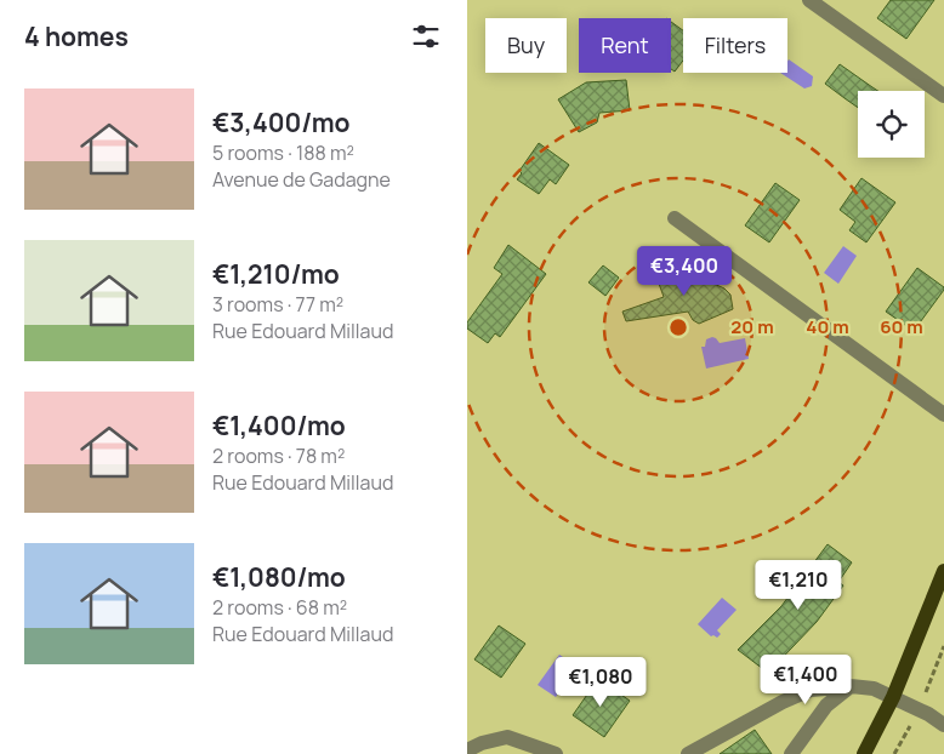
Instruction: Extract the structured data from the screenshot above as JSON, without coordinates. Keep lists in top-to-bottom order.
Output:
{
  "page": {
    "heading": "4 homes",
    "chip": ["Buy", "Rent", "Filters"],
    "list": [
      {
        "name": "€3,400/mo",
        "note": "5 rooms · 188 m² · Avenue de Gadagne"
      },
      {
        "name": "€1,210/mo",
        "note": "3 rooms · 77 m² · Rue Edouard Millaud"
      },
      {
        "name": "€1,400/mo",
        "note": "2 rooms · 78 m² · Rue Edouard Millaud"
      },
      {
        "name": "€1,080/mo",
        "note": "2 rooms · 68 m² · Rue Edouard Millaud"
      }
    ],
    "price": [
      "€3,400",
      "€1,210",
      "€1,400",
      "€1,080"
    ]
  },
  "rings": ["20 m", "40 m", "60 m"]
}
